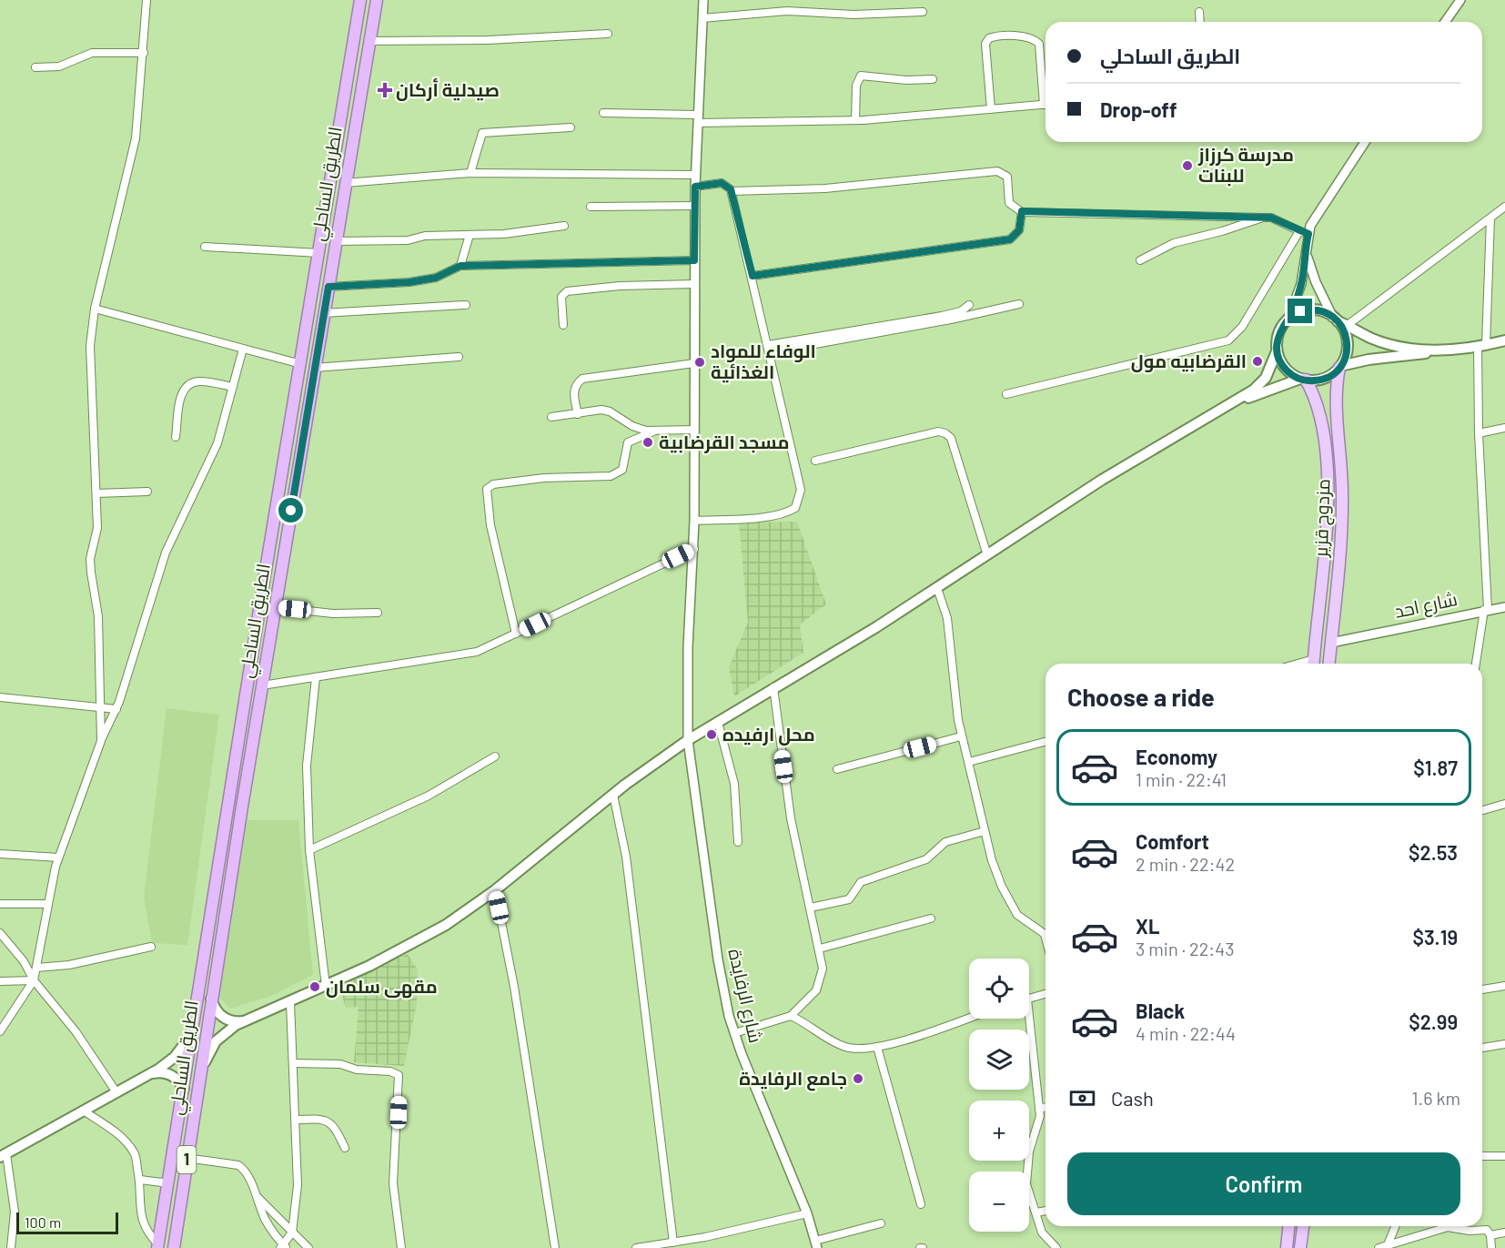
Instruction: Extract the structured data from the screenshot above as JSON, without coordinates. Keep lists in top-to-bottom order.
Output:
{
  "streets": {
    "highway": ["الطريق الساحلي", "1"],
    "main road": ["مزدوج قزير"],
    "street": ["شارع احد", "شارع الرفايدة"]
  },
  "crossings": [
    ["مزدوج قزير", "شارع احد"]
  ],
  "places": {
    "health": ["صيدلية أركان"],
    "other": [
      "مدرسة كرزاز للبنات",
      "القرضابيه مول",
      "الوفاء للمواد الغذائية",
      "مسجد القرضابية",
      "محل ارفيده",
      "مقهى سلمان",
      "جامع الرفايدة"
    ]
  },
  "scale_bar": "100 m",
  "page": {
    "banner": ["الطريق الساحلي", "Drop-off"],
    "heading": "Choose a ride",
    "list": [
      {
        "name": "Economy",
        "note": "1 min · 22:41",
        "value": "$1.87"
      },
      {
        "name": "Comfort",
        "note": "2 min · 22:42",
        "value": "$2.53"
      },
      {
        "name": "XL",
        "note": "3 min · 22:43",
        "value": "$3.19"
      },
      {
        "name": "Black",
        "note": "4 min · 22:44",
        "value": "$2.99"
      }
    ],
    "map_buttons": ["+", "−"],
    "pay": ["Cash", "1.6 km"],
    "buttons": "Confirm",
    "scale": "100 m"
  }
}
